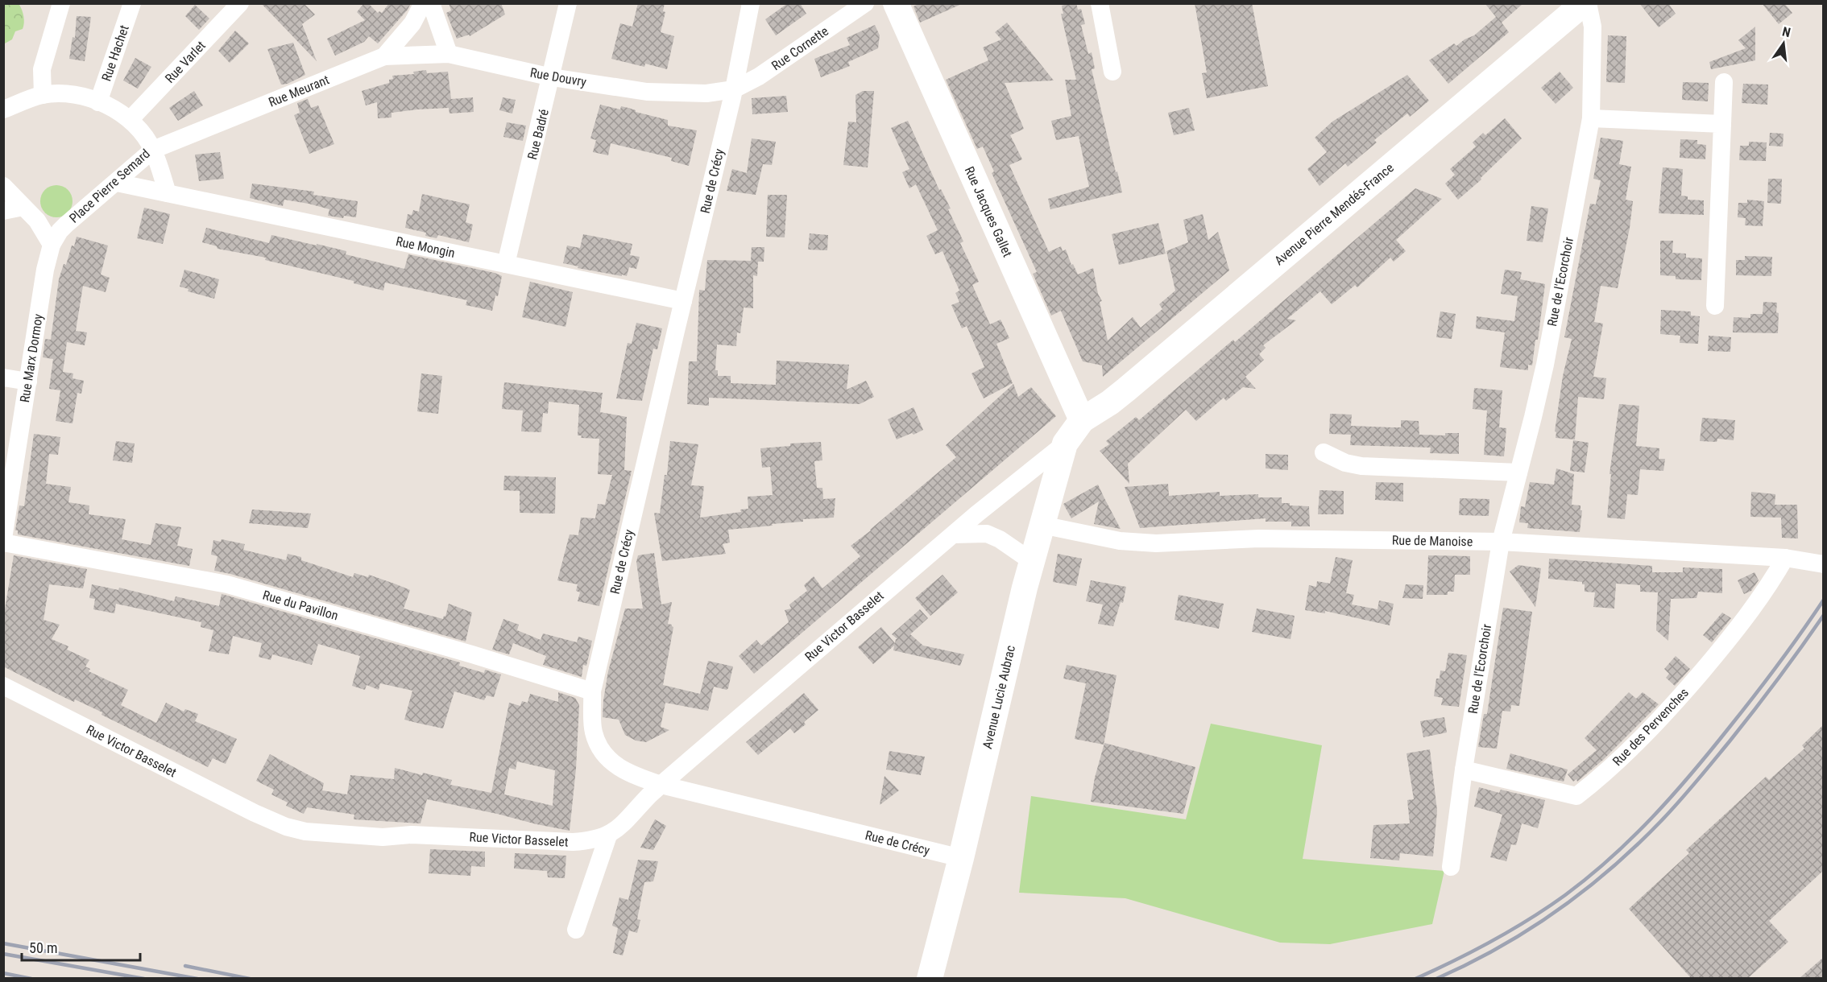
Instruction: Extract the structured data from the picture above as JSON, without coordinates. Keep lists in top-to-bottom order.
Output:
{
  "streets": {
    "main road": ["Rue Jacques Gallet", "Avenue Pierre Mendés-France", "Avenue Lucie Aubrac"],
    "street": [
      "Rue Cornette",
      "Rue Hachet",
      "Rue Varlet",
      "Rue Douvry",
      "Rue Meurant",
      "Rue Badré",
      "Rue de Crécy",
      "Place Pierre Semard",
      "Rue Mongin",
      "Rue de l'Ecorchoir",
      "Rue Marx Dormoy",
      "Rue de Manoise",
      "Rue du Pavillon",
      "Rue Victor Basselet",
      "Rue des Pervenches"
    ]
  },
  "crossings": [
    ["Rue Cornette", "Rue Douvry"],
    ["Rue Cornette", "Rue de Crécy"],
    ["Rue Hachet", "Place Pierre Semard"],
    ["Rue Varlet", "Place Pierre Semard"],
    ["Rue Douvry", "Rue Meurant"],
    ["Rue Douvry", "Rue Badré"],
    ["Rue Douvry", "Rue de Crécy"],
    ["Rue Meurant", "Place Pierre Semard"],
    ["Rue Badré", "Rue Mongin"],
    ["Rue de Crécy", "Rue Mongin"],
    ["Rue de Crécy", "Rue du Pavillon"],
    ["Rue de Crécy", "Rue Victor Basselet"],
    ["Rue de Crécy", "Avenue Lucie Aubrac"],
    ["Place Pierre Semard", "Rue Mongin"],
    ["Place Pierre Semard", "Rue Marx Dormoy"],
    ["Rue Jacques Gallet", "Avenue Pierre Mendés-France"],
    ["Rue Jacques Gallet", "Avenue Lucie Aubrac"],
    ["Avenue Pierre Mendés-France", "Avenue Lucie Aubrac"],
    ["Rue de l'Ecorchoir", "Rue de Manoise"],
    ["Rue de l'Ecorchoir", "Rue des Pervenches"],
    ["Rue de Manoise", "Avenue Lucie Aubrac"],
    ["Rue de Manoise", "Rue des Pervenches"],
    ["Rue Victor Basselet", "Avenue Lucie Aubrac"]
  ],
  "scale_bar": "50 m",
  "north": "top"
}
